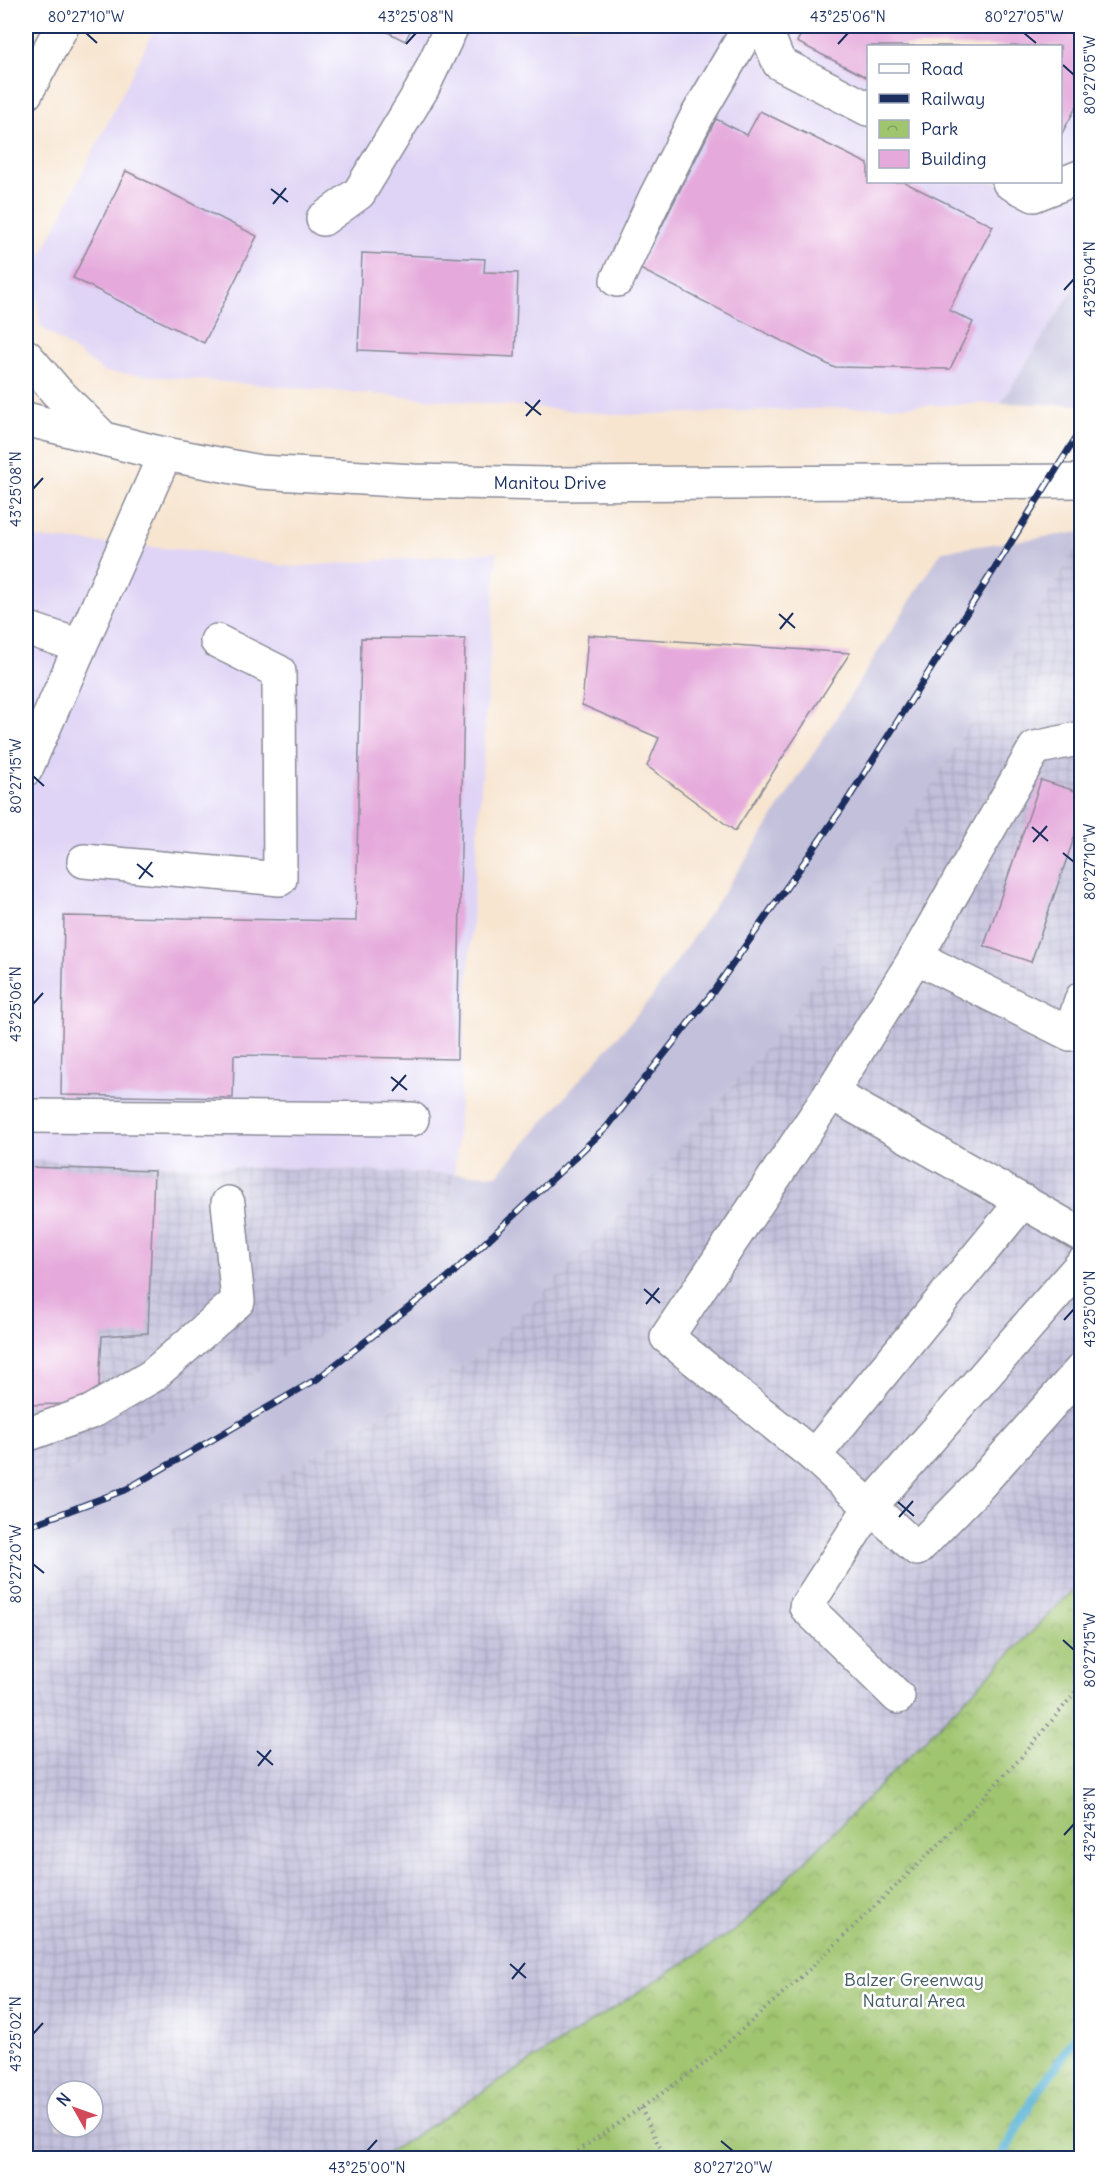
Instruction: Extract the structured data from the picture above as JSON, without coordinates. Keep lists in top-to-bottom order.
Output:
{
  "streets": {
    "main road": ["Manitou Drive"]
  },
  "parks": ["Balzer Greenway Natural Area"],
  "legend": [
    "Road",
    "Railway",
    "Park",
    "Building"
  ],
  "north": "top left",
  "coordinates": [
    "80°27'10\"W",
    "43°25'08\"N",
    "43°25'06\"N",
    "80°27'05\"W",
    "43°25'04\"N",
    "80°27'15\"W",
    "43°25'00\"N",
    "80°27'20\"W",
    "43°24'58\"N",
    "43°25'02\"N"
  ]
}
